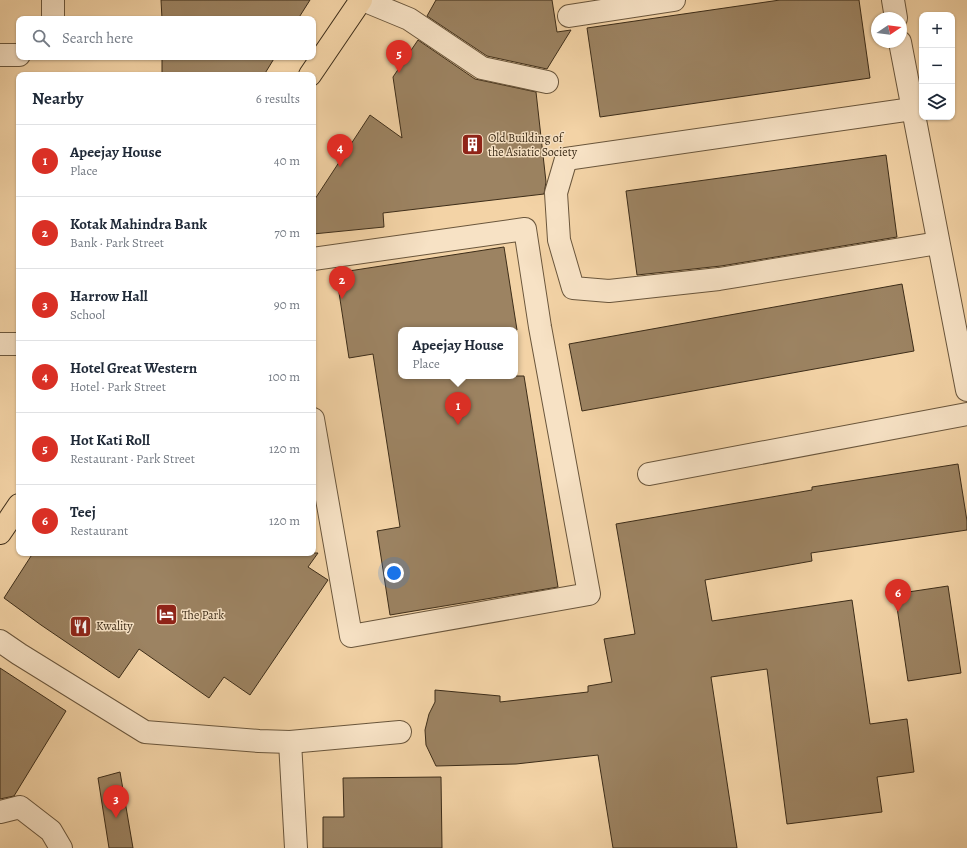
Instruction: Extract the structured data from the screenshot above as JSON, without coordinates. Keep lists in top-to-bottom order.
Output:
{
  "places": {
    "building": ["Old Building of the Asiatic Society"],
    "hotel": ["The Park"],
    "restaurant": ["Kwality"]
  },
  "north": "right",
  "page": {
    "map_buttons": ["+", "−"],
    "search": "Search here",
    "pins": [
      "5",
      "4",
      "2",
      "1",
      "6",
      "3"
    ],
    "heading": ["Nearby", "6 results"],
    "list": [
      {
        "mark": "1",
        "name": "Apeejay House",
        "note": "Place",
        "value": "40 m"
      },
      {
        "mark": "2",
        "name": "Kotak Mahindra Bank",
        "note": "Bank · Park Street",
        "value": "70 m"
      },
      {
        "mark": "3",
        "name": "Harrow Hall",
        "note": "School",
        "value": "90 m"
      },
      {
        "mark": "4",
        "name": "Hotel Great Western",
        "note": "Hotel · Park Street",
        "value": "100 m"
      },
      {
        "mark": "5",
        "name": "Hot Kati Roll",
        "note": "Restaurant · Park Street",
        "value": "120 m"
      },
      {
        "mark": "6",
        "name": "Teej",
        "note": "Restaurant",
        "value": "120 m"
      }
    ],
    "popup": ["Apeejay House", "Place"]
  }
}
